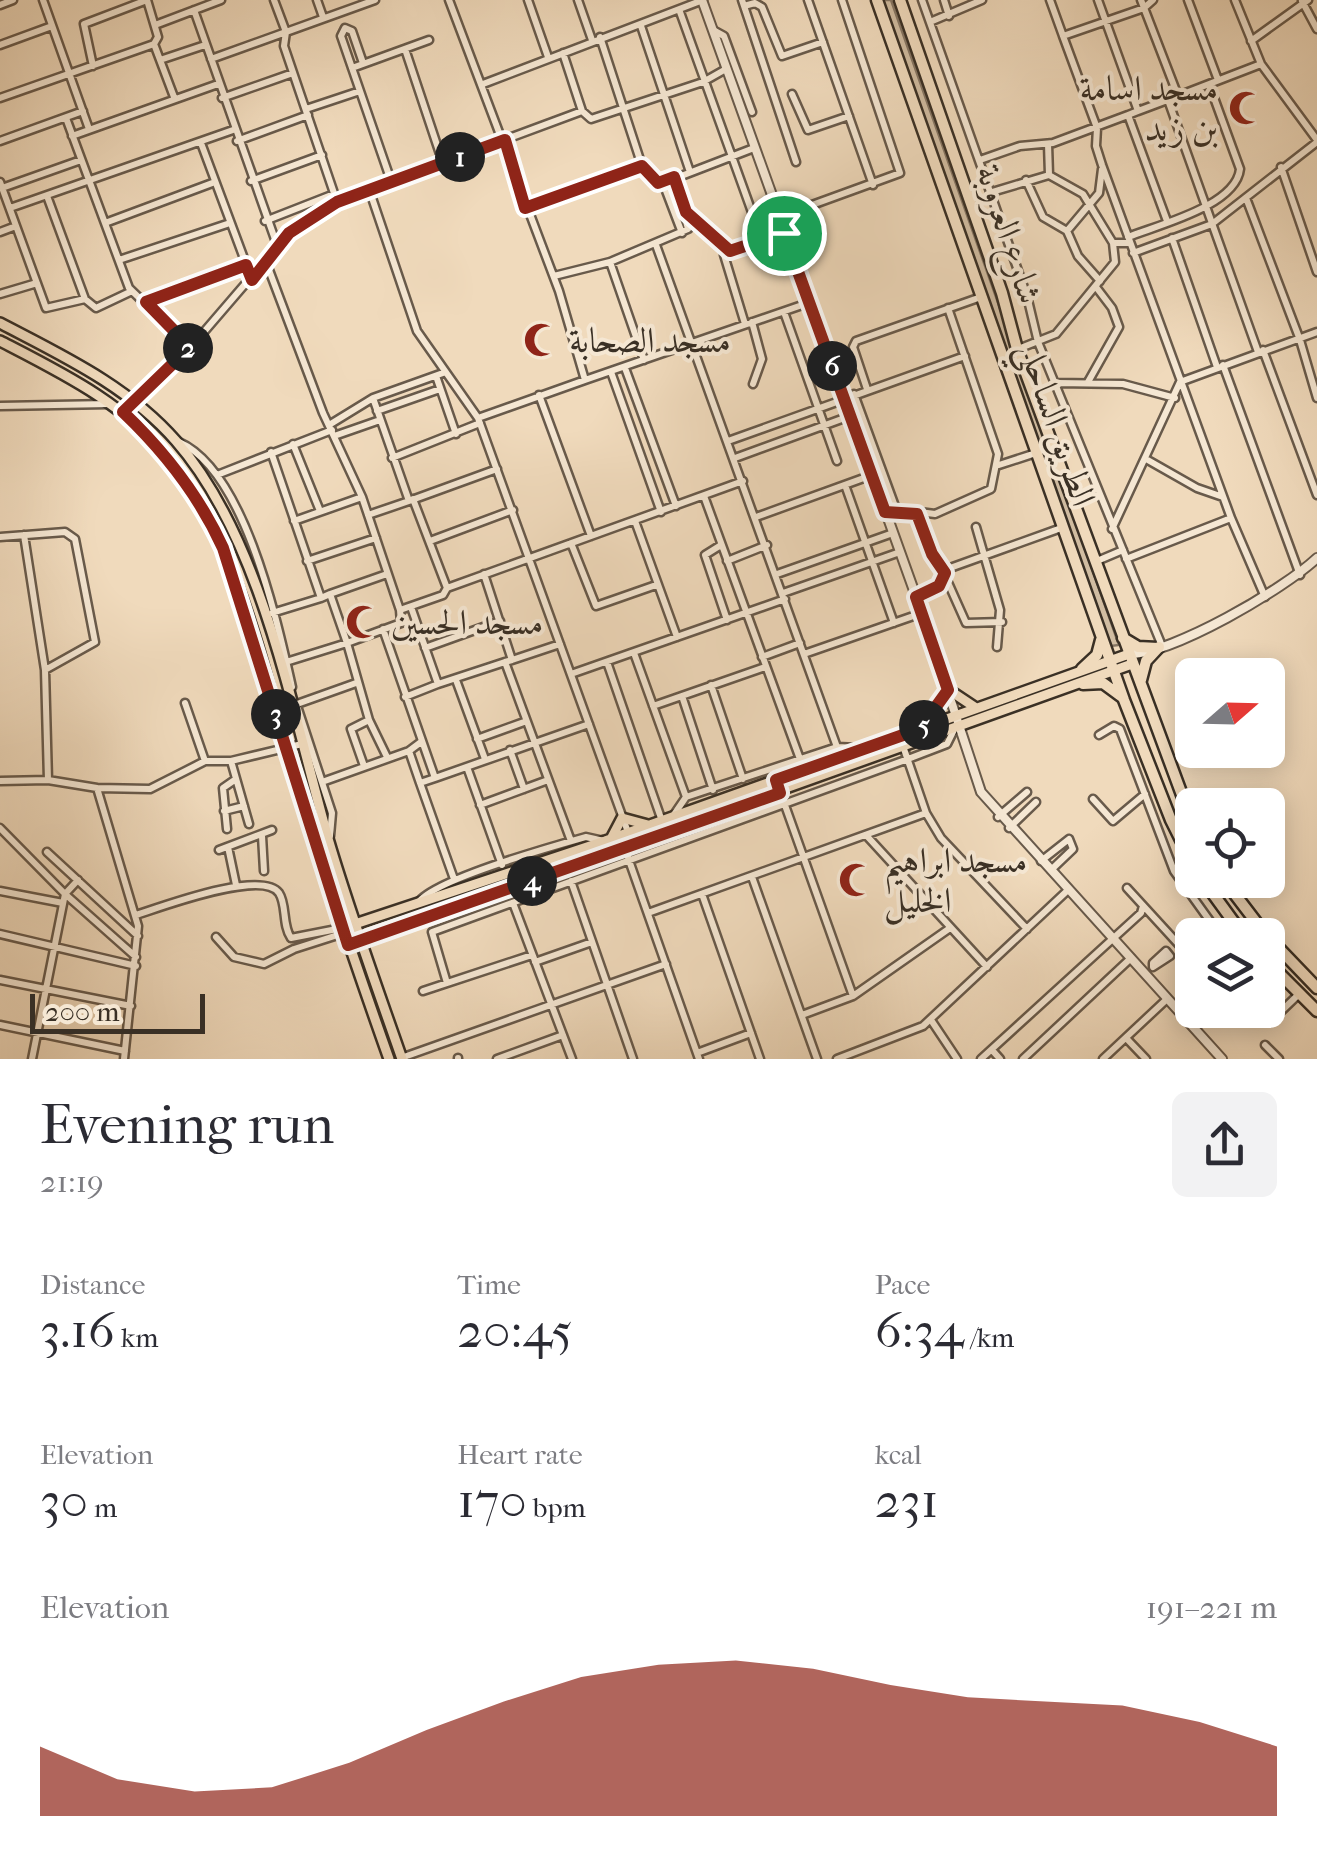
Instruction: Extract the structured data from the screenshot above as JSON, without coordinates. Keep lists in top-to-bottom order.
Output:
{
  "streets": {
    "highway": ["شارع العروبة", "الطريق الساحلي"]
  },
  "places": {
    "mosque": [
      "مسجد اسامة بن زيد",
      "مسجد الصحابة",
      "مسجد الحسين",
      "مسجد ابراهيم الخليل"
    ]
  },
  "scale_bar": "200 m",
  "north": "right",
  "page": {
    "pins": [
      "1",
      "2",
      "6",
      "3",
      "5",
      "4"
    ],
    "scale": "200 m",
    "heading": ["Evening run", "21:19"],
    "stats": [
      ["Distance", "3.16 km"],
      ["Time", "20:45"],
      ["Pace", "6:34 /km"],
      ["Elevation", "30 m"],
      ["Heart rate", "170 bpm"],
      ["kcal", "231"]
    ],
    "chart": ["Elevation", "191–221 m"]
  }
}
